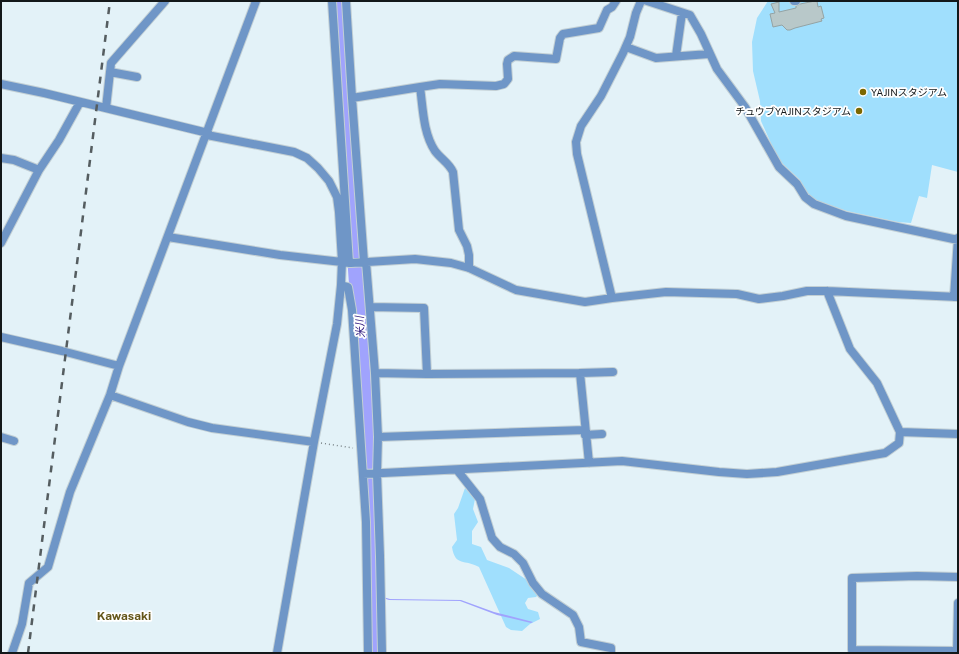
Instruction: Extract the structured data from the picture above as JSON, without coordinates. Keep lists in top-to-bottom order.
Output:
{
  "districts": ["Kawasaki"],
  "water": ["米川"],
  "places": ["YAJINスタジアム", "チュウブYAJINスタジアム"]
}
